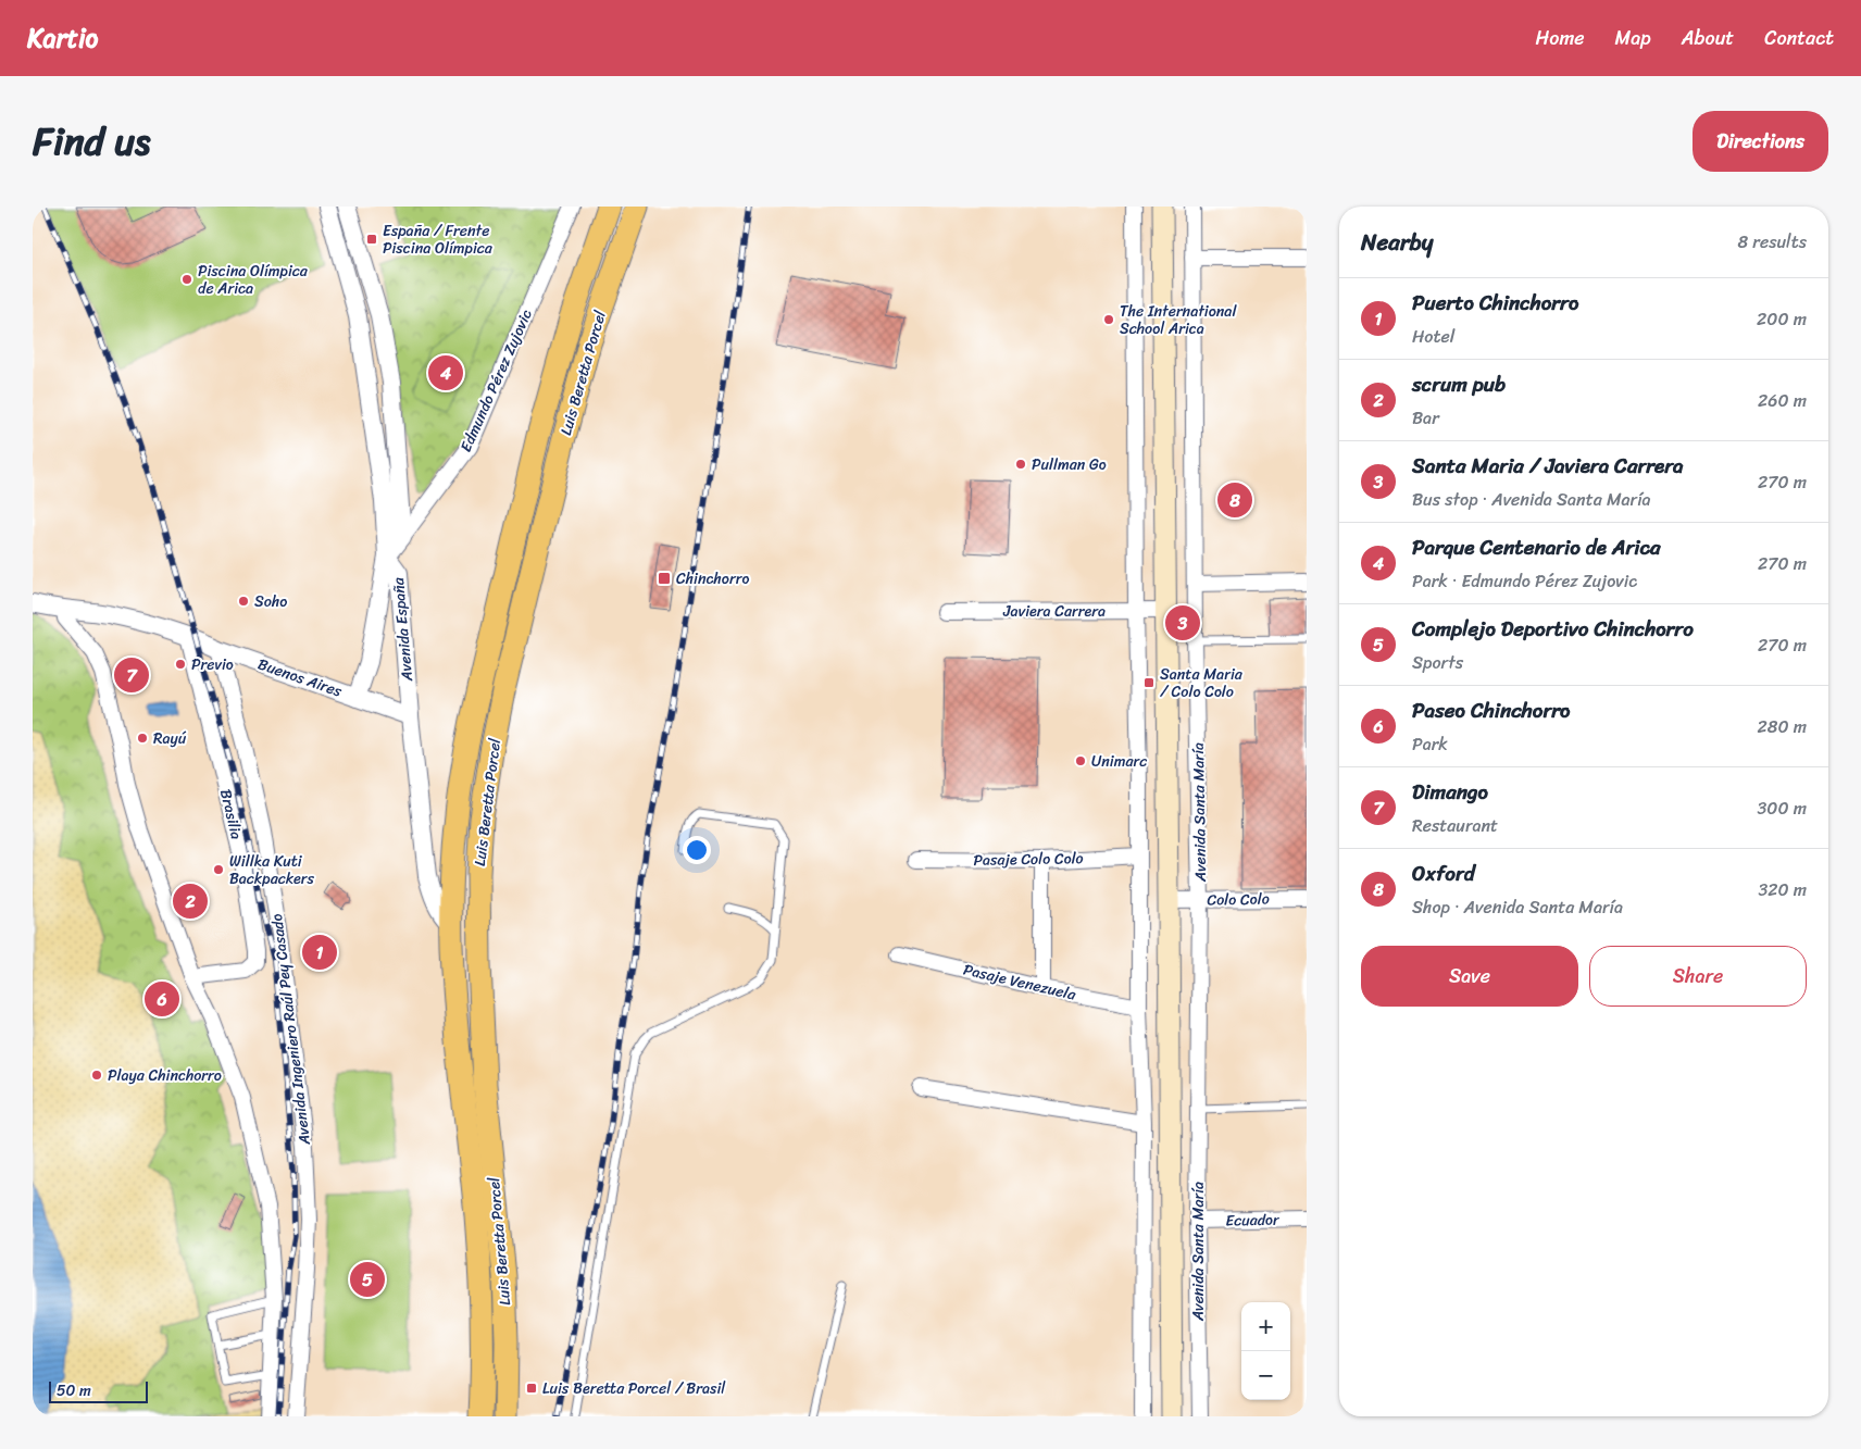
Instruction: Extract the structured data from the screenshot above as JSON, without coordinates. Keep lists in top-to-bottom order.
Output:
{
  "streets": {
    "main road": ["Luis Beretta Porcel", "Avenida Santa María"],
    "street": [
      "Edmundo Pérez Zujovic",
      "Javiera Carrera",
      "Avenida España",
      "Buenos Aires",
      "Brasilia",
      "Pasaje Colo Colo",
      "Colo Colo",
      "Pasaje Venezuela",
      "Avenida Ingeniero Raúl Pey Casado",
      "Ecuador"
    ]
  },
  "crossings": [
    ["Luis Beretta Porcel", "Avenida España"],
    ["Edmundo Pérez Zujovic", "Avenida España"],
    ["Edmundo Pérez Zujovic", "Buenos Aires"],
    ["Javiera Carrera", "Avenida Santa María"],
    ["Avenida España", "Buenos Aires"],
    ["Buenos Aires", "Brasilia"],
    ["Buenos Aires", "Avenida Ingeniero Raúl Pey Casado"],
    ["Avenida Santa María", "Colo Colo"],
    ["Avenida Santa María", "Ecuador"]
  ],
  "places": {
    "transit": [
      "España / Frente Piscina Olímpica",
      "Chinchorro",
      "Santa Maria / Colo Colo",
      "Luis Beretta Porcel / Brasil"
    ],
    "other": [
      "Piscina Olímpica de Arica",
      "The International School Arica",
      "Pullman Go",
      "Soho",
      "Previo",
      "Rayú",
      "Unimarc",
      "Willka Kuti Backpackers",
      "Playa Chinchorro"
    ]
  },
  "scale_bar": "50 m",
  "page": {
    "header": "Kartio",
    "nav": [
      "Home",
      "Map",
      "About",
      "Contact"
    ],
    "title": "Find us",
    "buttons": [
      "Directions",
      ["Save", "Share"]
    ],
    "heading": ["Nearby", "8 results"],
    "list": [
      {
        "mark": "1",
        "name": "Puerto Chinchorro",
        "note": "Hotel",
        "value": "200 m"
      },
      {
        "mark": "2",
        "name": "scrum pub",
        "note": "Bar",
        "value": "260 m"
      },
      {
        "mark": "3",
        "name": "Santa Maria / Javiera Carrera",
        "note": "Bus stop · Avenida Santa María",
        "value": "270 m"
      },
      {
        "mark": "4",
        "name": "Parque Centenario de Arica",
        "note": "Park · Edmundo Pérez Zujovic",
        "value": "270 m"
      },
      {
        "mark": "5",
        "name": "Complejo Deportivo Chinchorro",
        "note": "Sports",
        "value": "270 m"
      },
      {
        "mark": "6",
        "name": "Paseo Chinchorro",
        "note": "Park",
        "value": "280 m"
      },
      {
        "mark": "7",
        "name": "Dimango",
        "note": "Restaurant",
        "value": "300 m"
      },
      {
        "mark": "8",
        "name": "Oxford",
        "note": "Shop · Avenida Santa María",
        "value": "320 m"
      }
    ],
    "pins": [
      "4",
      "8",
      "3",
      "7",
      "2",
      "1",
      "6",
      "5"
    ],
    "map_buttons": ["+", "−"],
    "scale": "50 m"
  }
}
